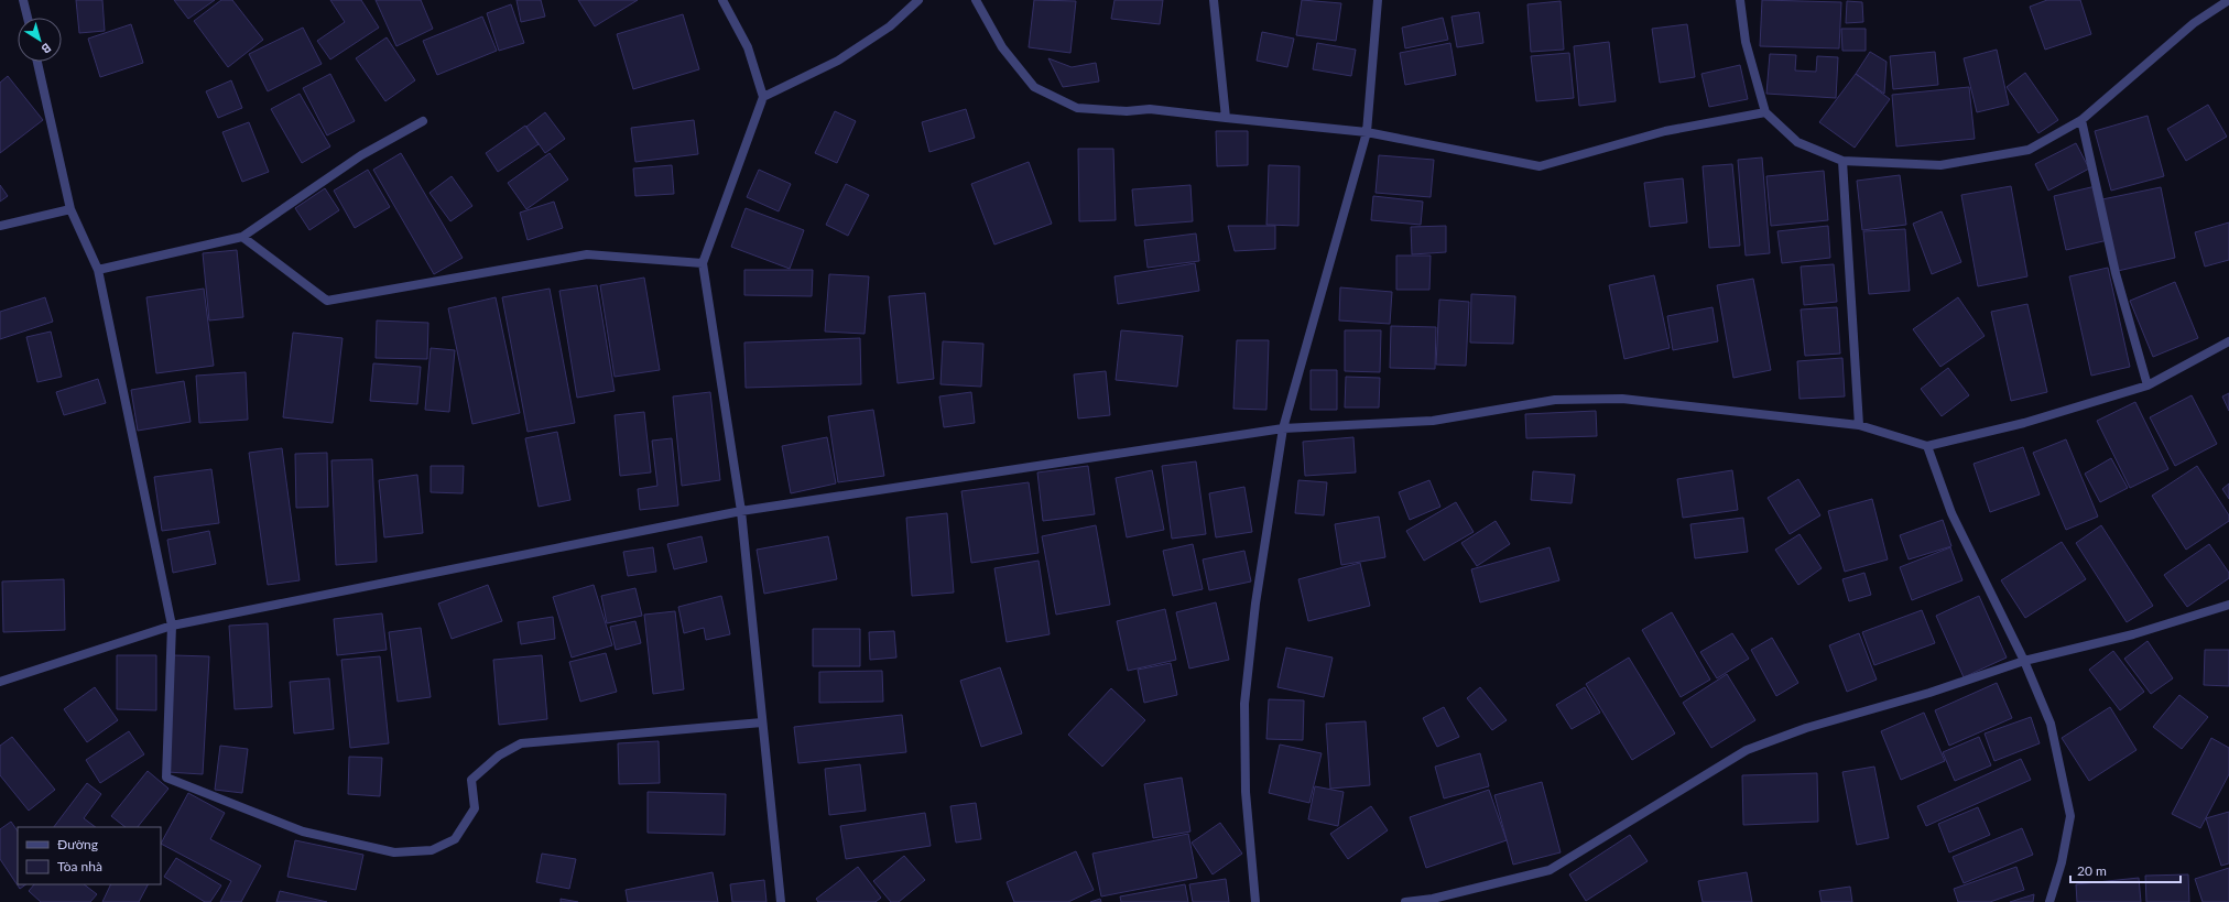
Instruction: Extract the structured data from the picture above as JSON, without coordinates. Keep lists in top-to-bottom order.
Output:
{
  "legend": ["Đường", "Tòa nhà"],
  "scale_bar": "20 m",
  "north": "bottom right"
}
